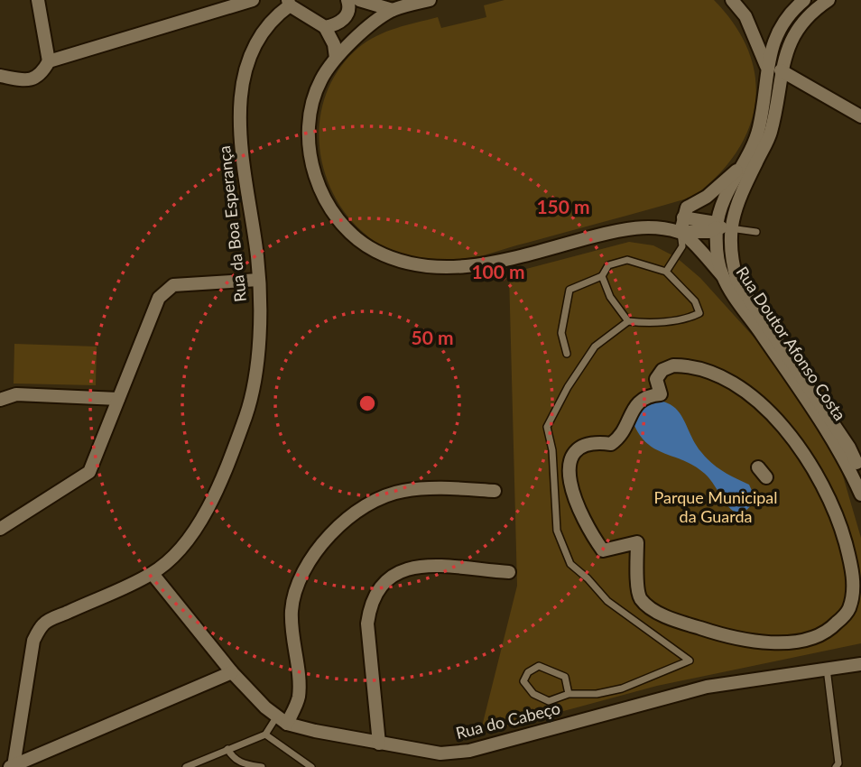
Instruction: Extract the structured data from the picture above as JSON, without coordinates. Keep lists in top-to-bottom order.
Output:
{
  "streets": {
    "street": ["Rua da Boa Esperança", "Rua Doutor Afonso Costa", "Rua do Cabeço"]
  },
  "parks": ["Parque Municipal da Guarda"],
  "rings": ["150 m", "100 m", "50 m"]
}
